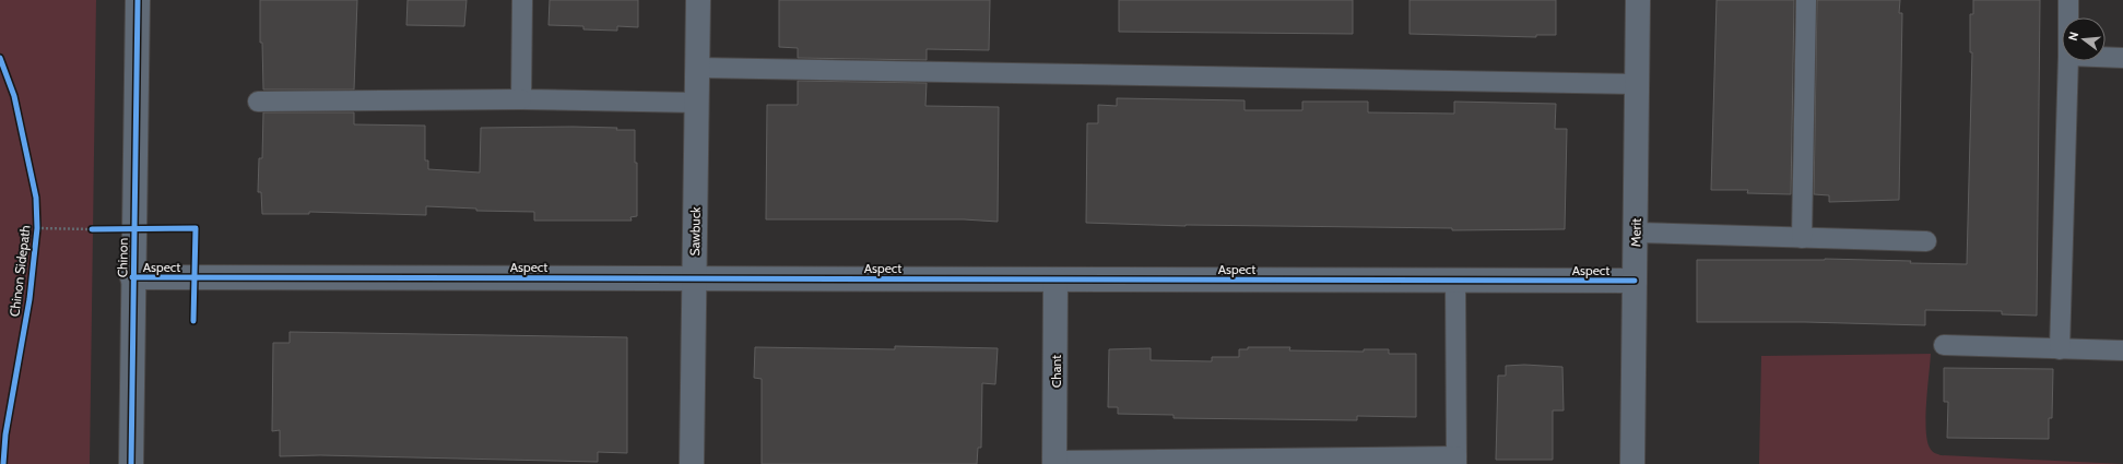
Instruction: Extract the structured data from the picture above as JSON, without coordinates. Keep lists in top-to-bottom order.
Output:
{
  "streets": {
    "street": [
      "Sawbuck",
      "Merit",
      "Chinon",
      "Aspect",
      "Chant"
    ],
    "cycle path": ["Chinon Sidepath"]
  },
  "crossings": [
    ["Sawbuck", "Aspect"],
    ["Merit", "Aspect"],
    ["Chinon", "Aspect"],
    ["Aspect", "Chant"]
  ],
  "north": "left"
}
